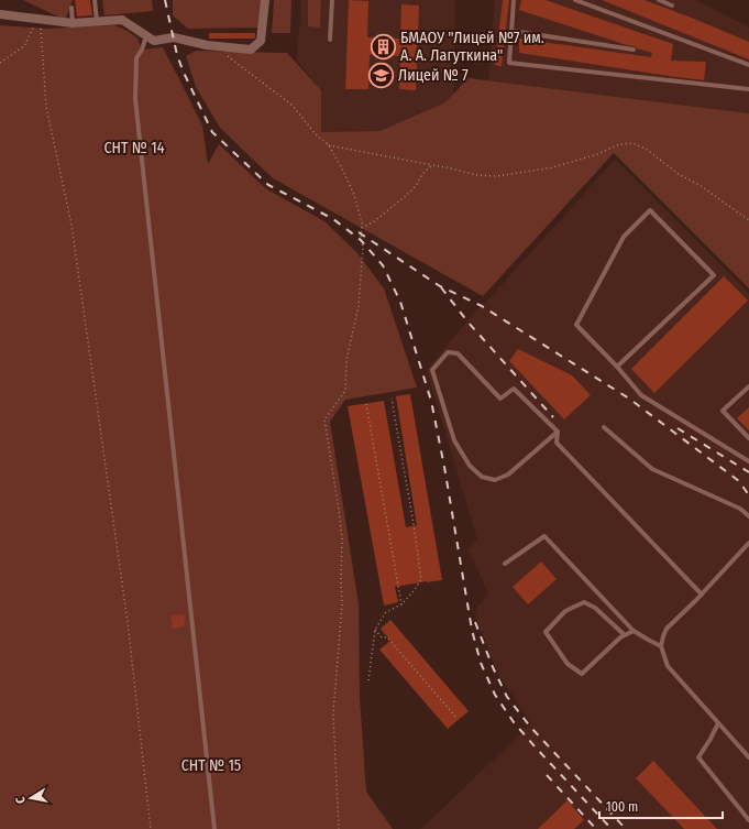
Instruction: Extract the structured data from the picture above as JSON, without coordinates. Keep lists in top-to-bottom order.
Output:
{
  "parks": ["СНТ № 14", "СНТ № 15"],
  "places": {
    "building": ["БМАОУ \"Лицей №7 им. А. А. Лагуткина\""],
    "school or university": ["Лицей № 7"]
  },
  "scale_bar": "100 m",
  "north": "left"
}
